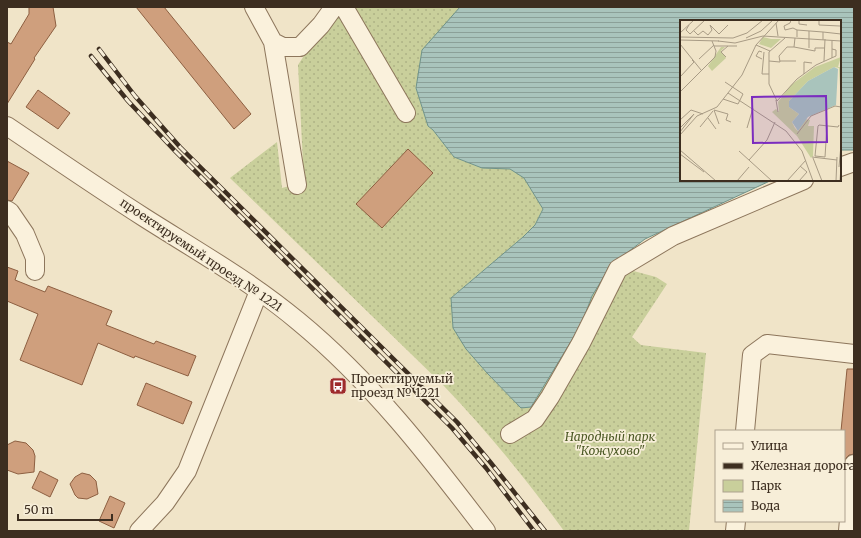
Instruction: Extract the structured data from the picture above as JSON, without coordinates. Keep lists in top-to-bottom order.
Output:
{
  "streets": {
    "street": ["проектируемый проезд № 1221"]
  },
  "parks": ["Народный парк \"Кожухово\""],
  "places": {
    "bus stop": ["Проектируемый проезд № 1221"]
  },
  "legend": [
    "Улица",
    "Железная дорога",
    "Парк",
    "Вода"
  ],
  "scale_bar": "50 m"
}
